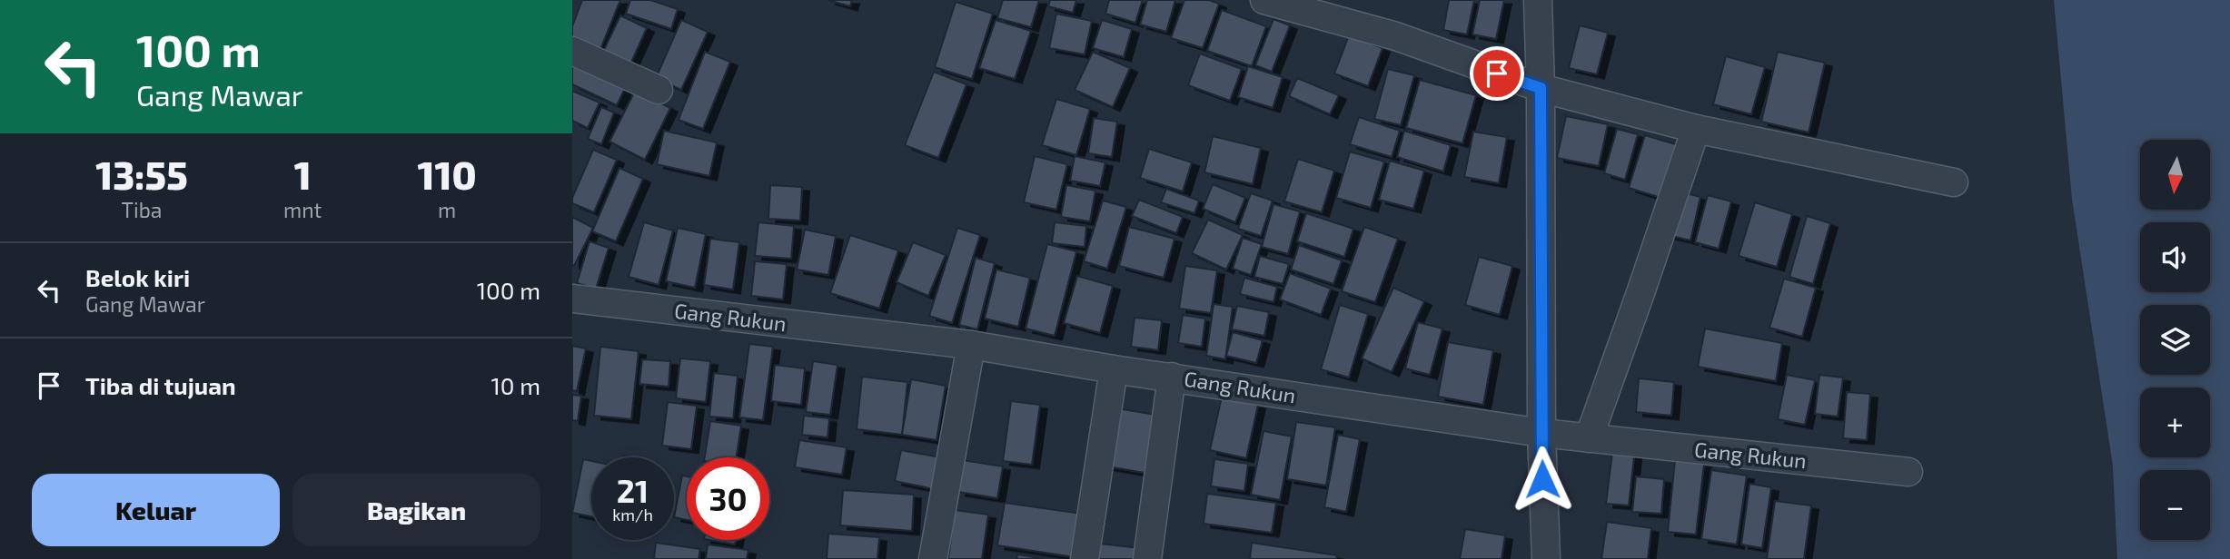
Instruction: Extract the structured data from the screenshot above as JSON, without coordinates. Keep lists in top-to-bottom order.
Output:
{
  "streets": {
    "street": ["Gang Rukun"]
  },
  "north": "bottom",
  "page": {
    "turn": ["100 m", "Gang Mawar"],
    "eta": [
      "13:55",
      "Tiba",
      "1",
      "mnt",
      "110",
      "m"
    ],
    "map_buttons": ["+", "−"],
    "list": [
      {
        "name": "Belok kiri",
        "note": "Gang Mawar",
        "value": "100 m"
      },
      {
        "name": "Tiba di tujuan",
        "value": "10 m"
      }
    ],
    "speed": "21 km/h",
    "limit": "30",
    "buttons": ["Keluar", "Bagikan"]
  }
}
